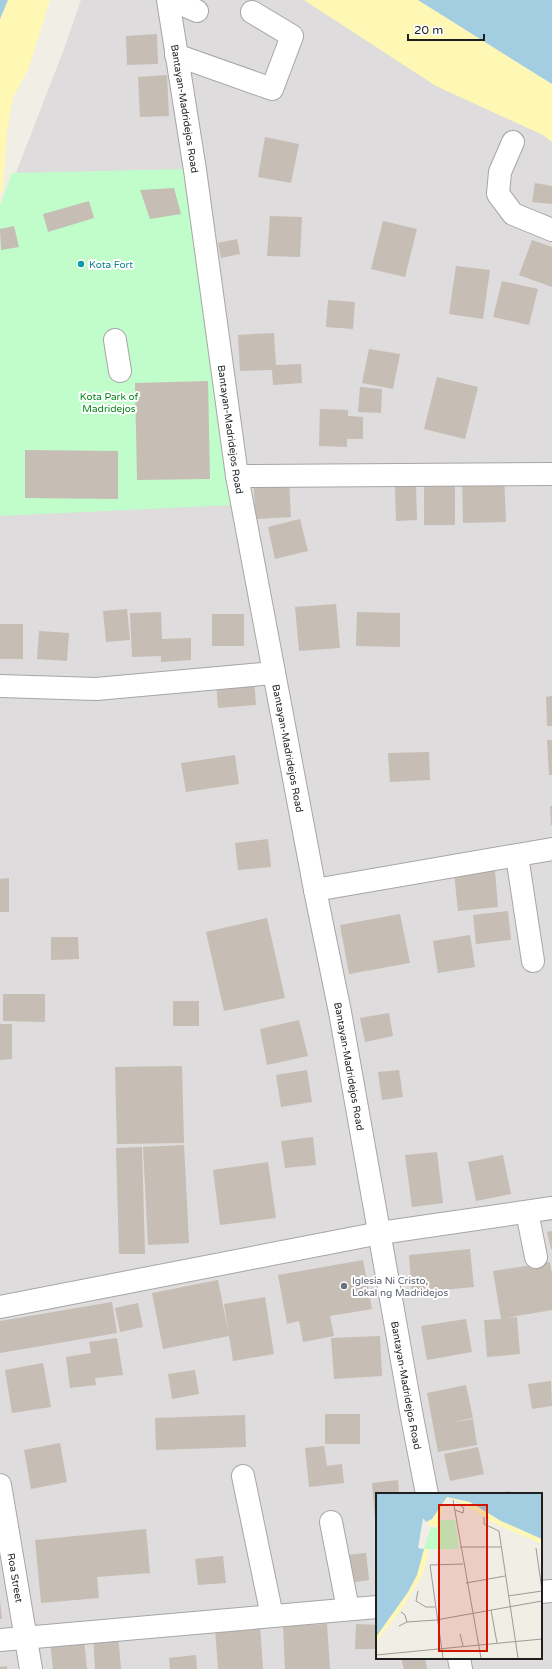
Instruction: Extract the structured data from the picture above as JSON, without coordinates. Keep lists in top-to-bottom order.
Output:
{
  "streets": {
    "street": ["Bantayan-Madridejos Road", "Roa Street"]
  },
  "parks": ["Kota Park of Madridejos"],
  "places": ["Kota Fort", "Iglesia Ni Cristo, Lokal ng Madridejos"],
  "scale_bar": "20 m"
}
